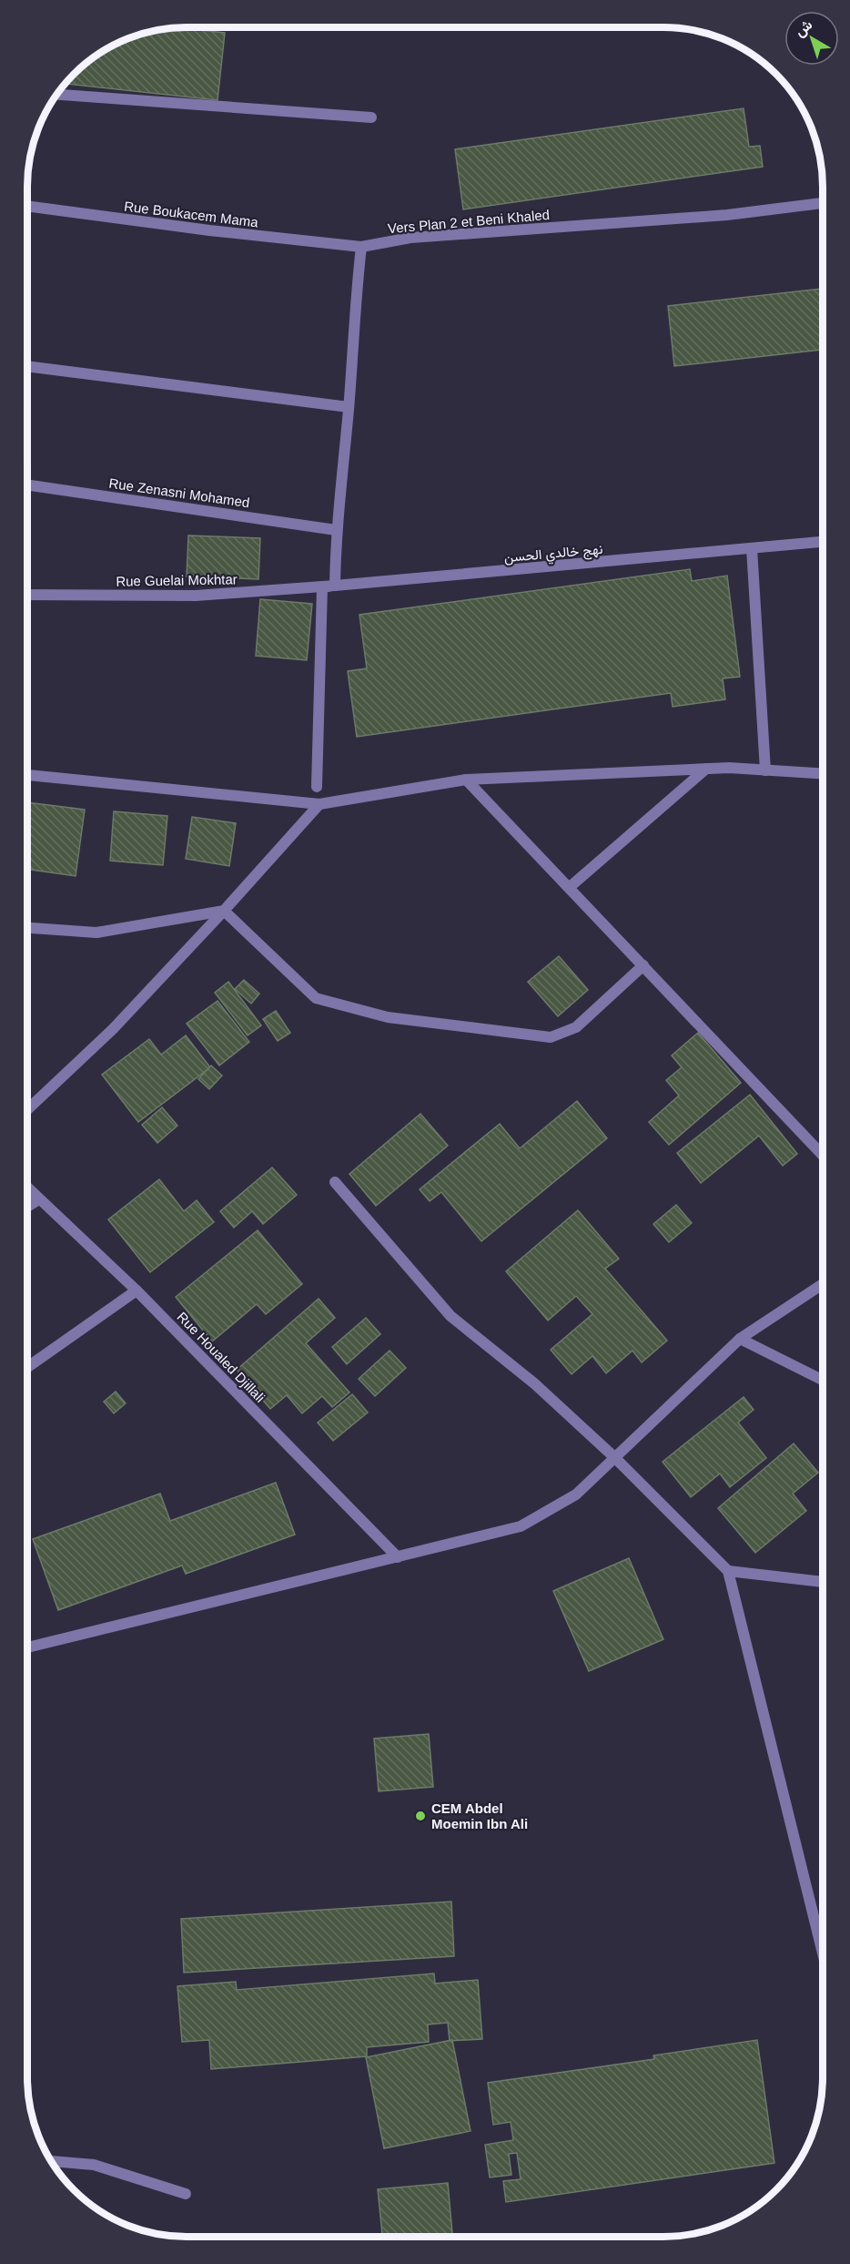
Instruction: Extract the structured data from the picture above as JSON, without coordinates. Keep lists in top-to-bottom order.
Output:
{
  "streets": {
    "street": [
      "Rue Boukacem Mama",
      "Vers Plan 2 et Beni Khaled",
      "Rue Zenasni Mohamed",
      "نهج خالدي الحسن",
      "Rue Guelai Mokhtar",
      "Rue Houaled Djillali"
    ]
  },
  "crossings": [
    ["Rue Boukacem Mama", "Vers Plan 2 et Beni Khaled"],
    ["نهج خالدي الحسن", "Rue Guelai Mokhtar"]
  ],
  "places": ["CEM Abdel Moemin Ibn Ali"],
  "north": "top left"
}
